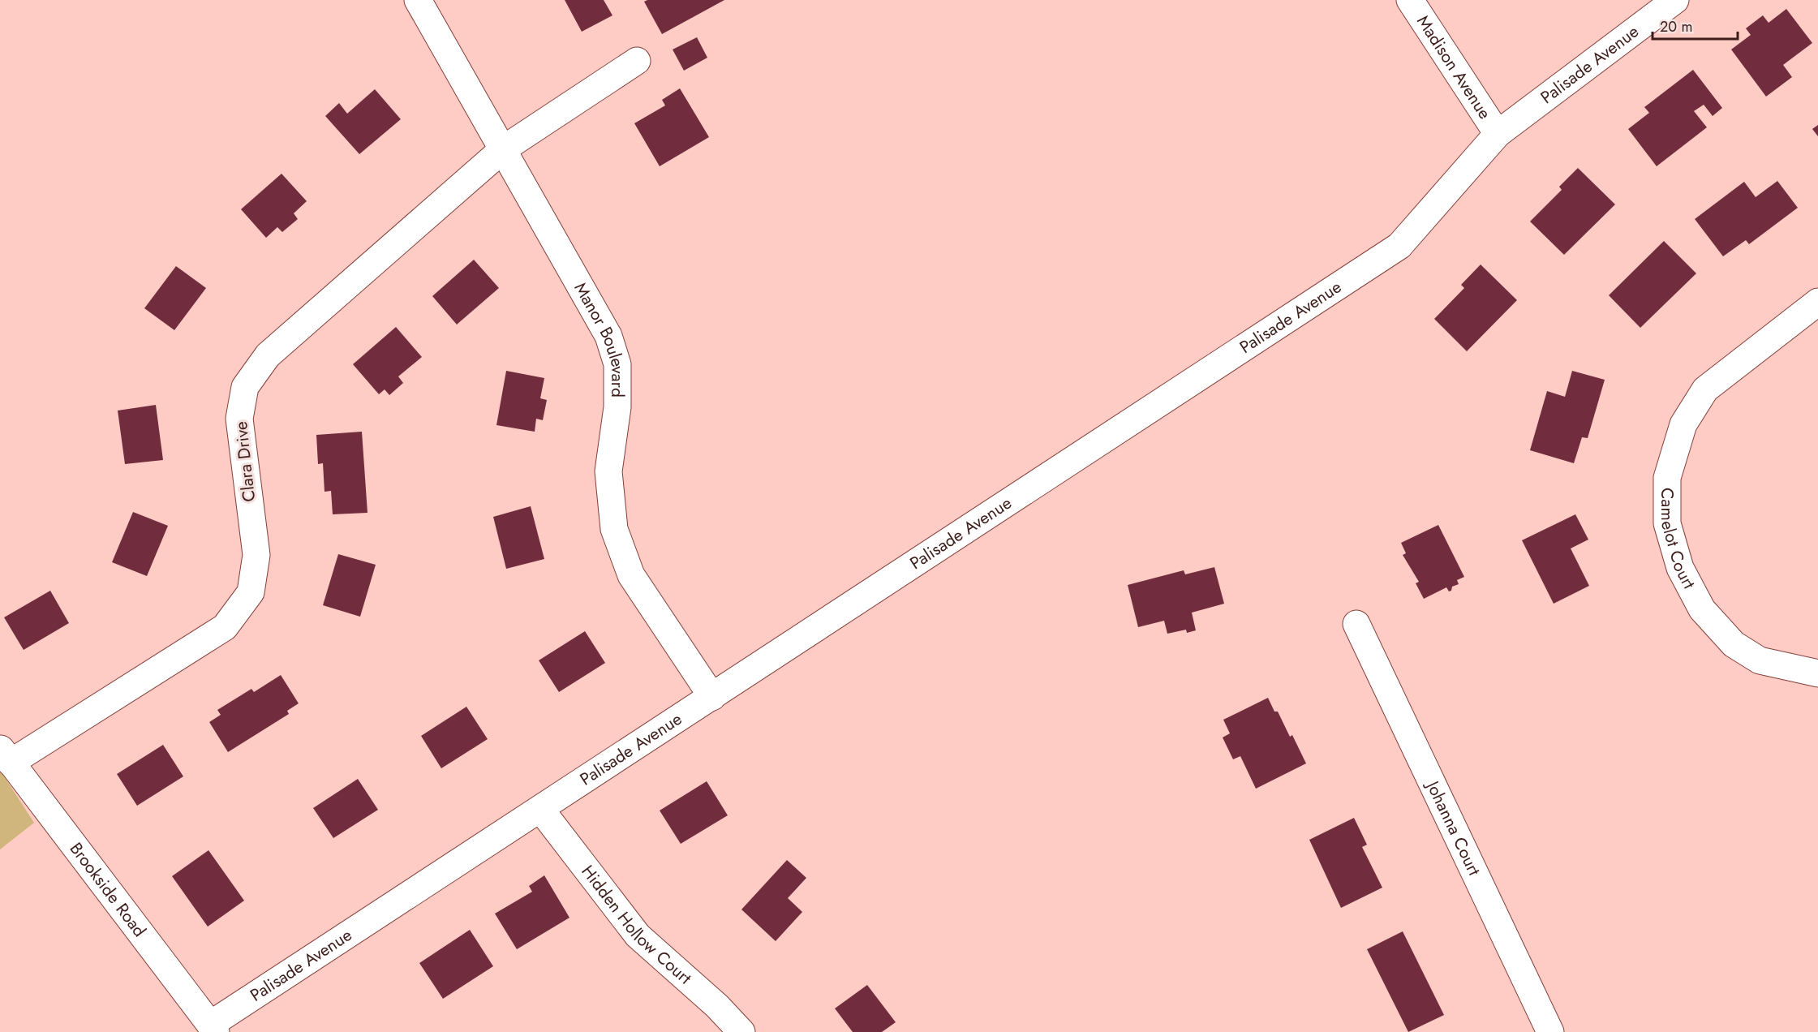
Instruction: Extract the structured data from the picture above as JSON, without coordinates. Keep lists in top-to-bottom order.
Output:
{
  "streets": {
    "street": [
      "Palisade Avenue",
      "Madison Avenue",
      "Manor Boulevard",
      "Clara Drive",
      "Camelot Court",
      "Johanna Court",
      "Brookside Road",
      "Hidden Hollow Court"
    ]
  },
  "crossings": [
    ["Palisade Avenue", "Madison Avenue"],
    ["Palisade Avenue", "Manor Boulevard"],
    ["Palisade Avenue", "Brookside Road"],
    ["Palisade Avenue", "Hidden Hollow Court"],
    ["Manor Boulevard", "Clara Drive"],
    ["Clara Drive", "Brookside Road"]
  ],
  "scale_bar": "20 m"
}
